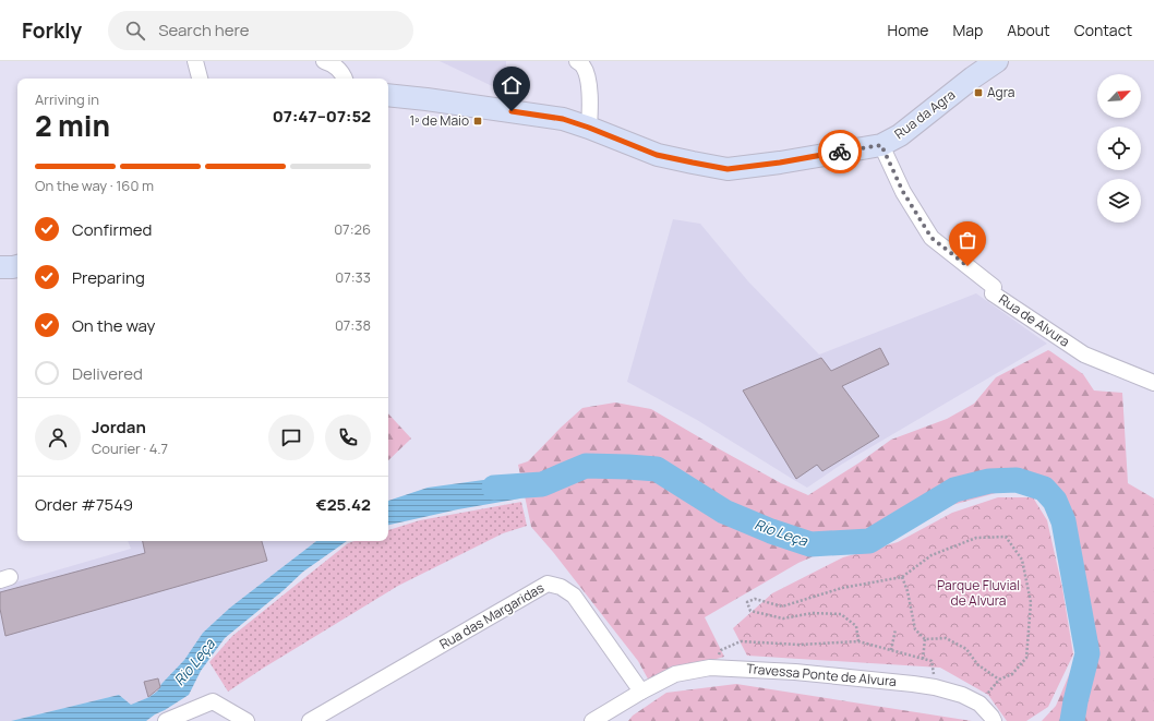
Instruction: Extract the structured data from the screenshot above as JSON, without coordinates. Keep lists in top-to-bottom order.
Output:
{
  "streets": {
    "main road": ["Rua da Agra"],
    "street": ["Rua de Alvura", "Rua das Margaridas", "Travessa Ponte de Alvura"]
  },
  "crossings": [
    ["Rua da Agra", "Rua de Alvura"],
    ["Rua das Margaridas", "Travessa Ponte de Alvura"]
  ],
  "water": ["Rio Leça"],
  "parks": ["Parque Fluvial de Alvura"],
  "places": {
    "transit": ["Agra", "1º de Maio"]
  },
  "north": "top right",
  "page": {
    "header": "Forkly",
    "search": "Search here",
    "nav": [
      "Home",
      "Map",
      "About",
      "Contact"
    ],
    "heading": ["2 min", "Arriving in", "07:47–07:52"],
    "panel": [
      "Jordan",
      "Courier · 4.7",
      "Order #7549",
      "€25.42"
    ],
    "bar": "On the way · 160 m",
    "list": [
      ["Confirmed", "07:26"],
      ["Preparing", "07:33"],
      ["On the way", "07:38"],
      "Delivered"
    ]
  }
}
